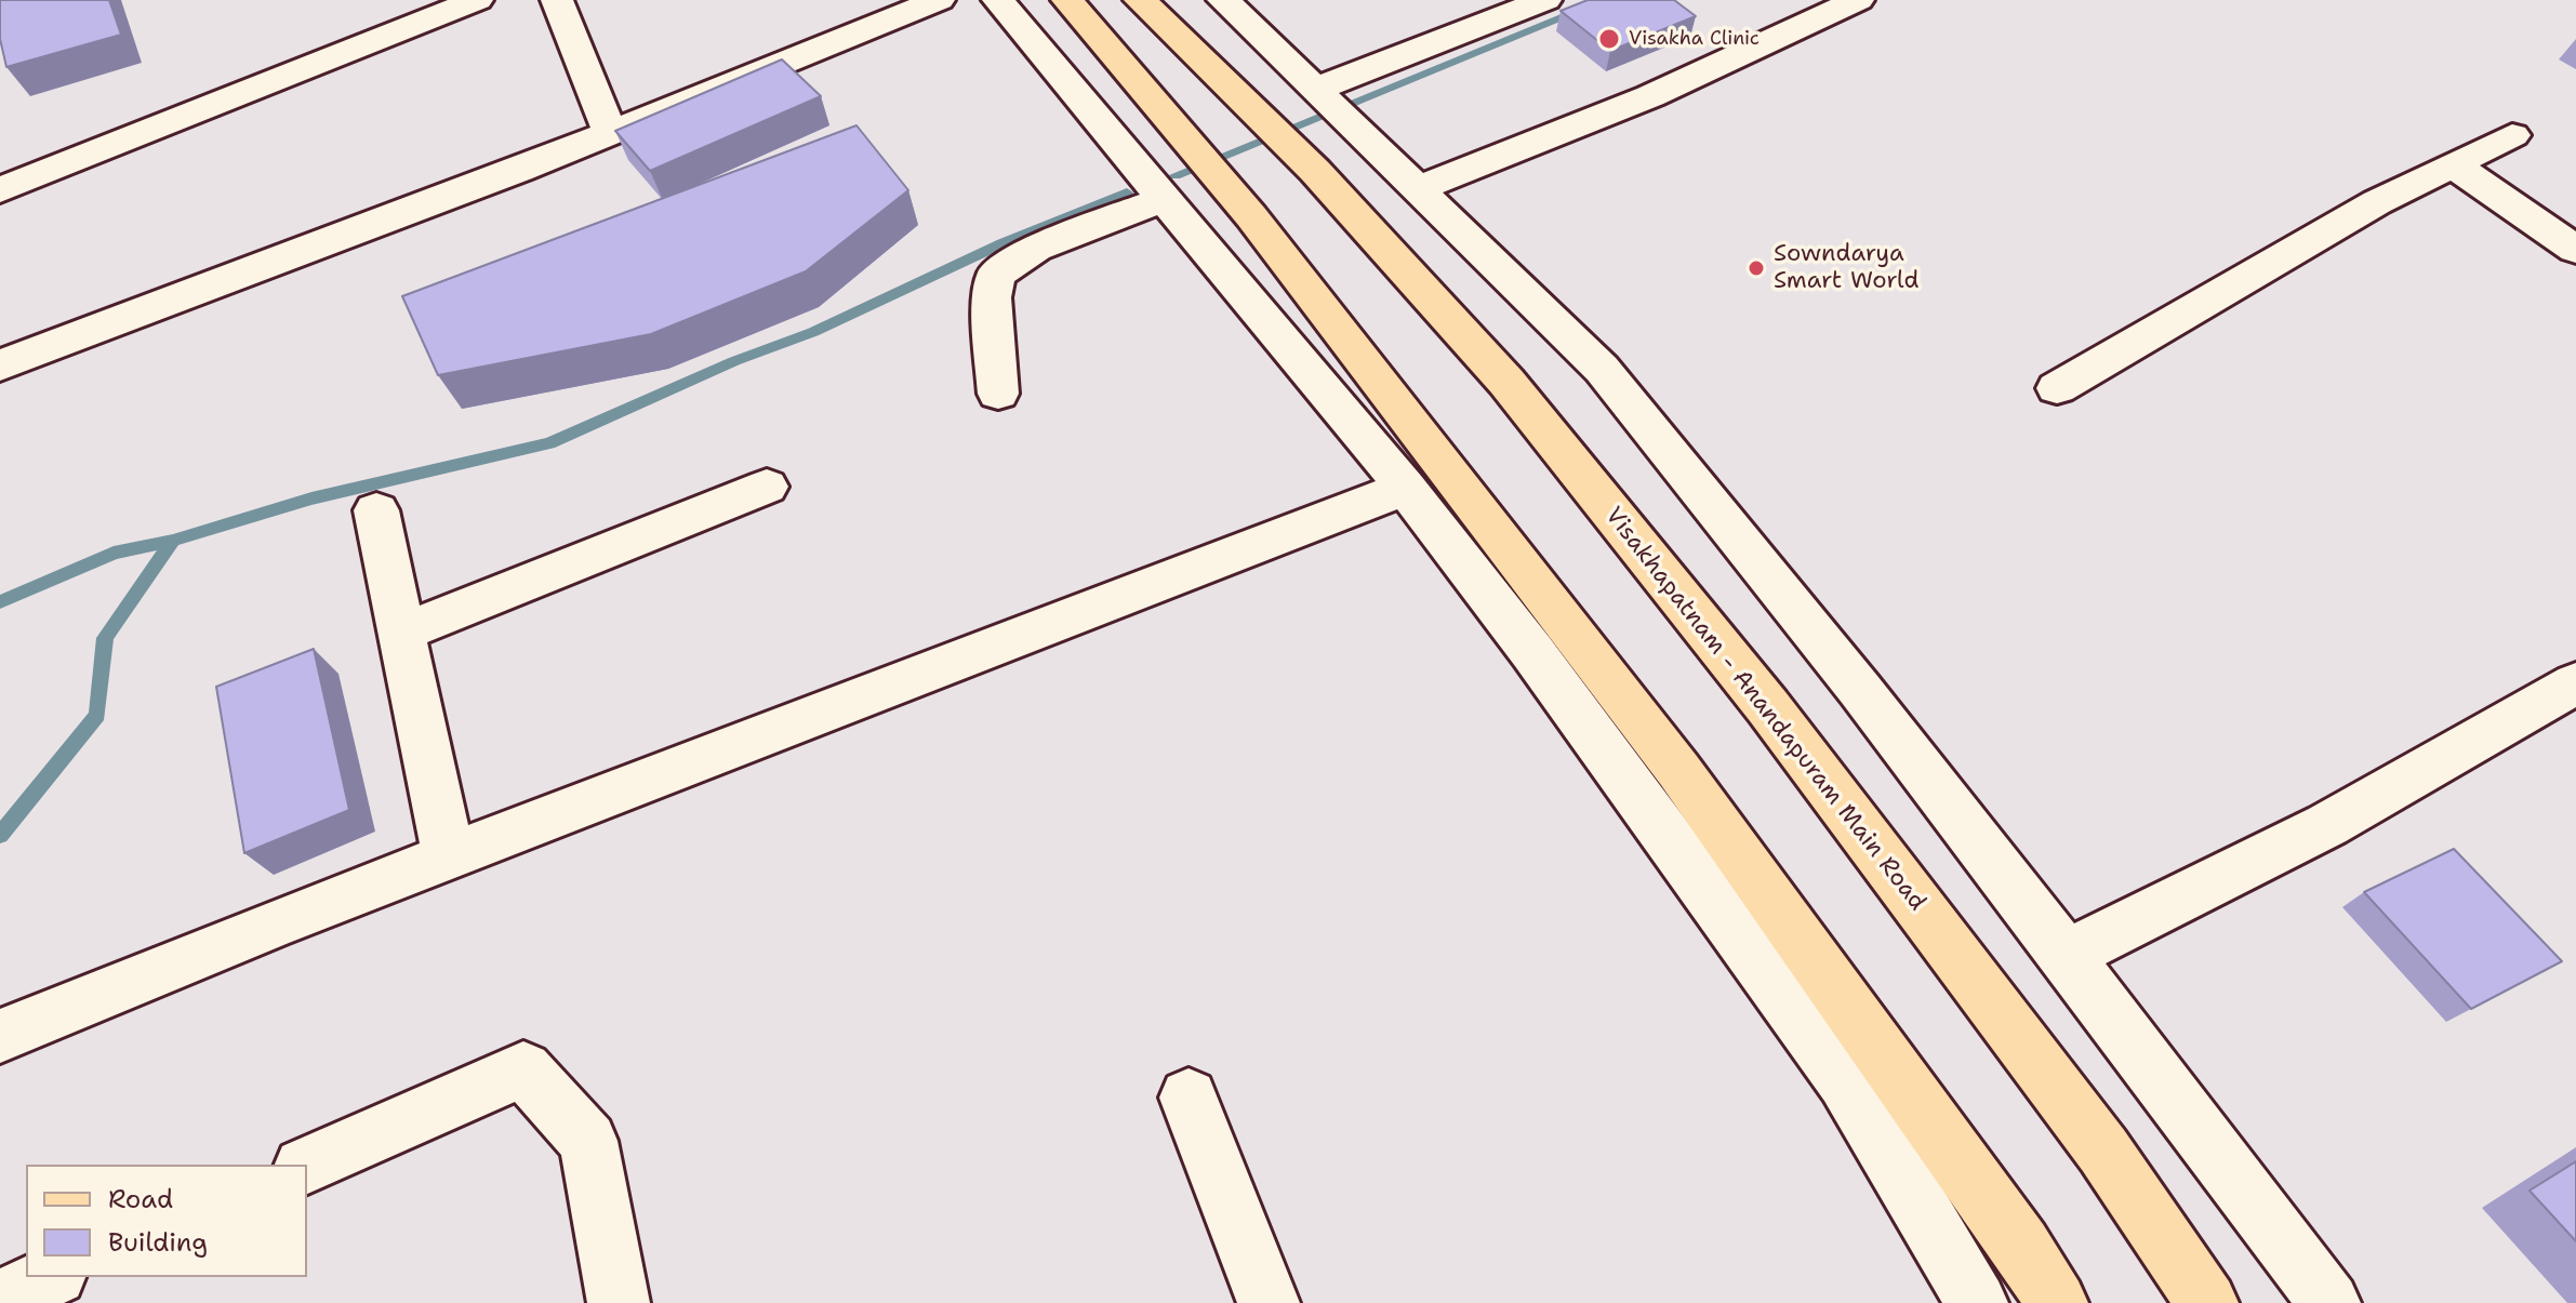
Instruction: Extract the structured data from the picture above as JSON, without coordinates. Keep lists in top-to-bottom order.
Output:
{
  "streets": {
    "main road": ["Visakhapatnam - Anandapuram Main Road"]
  },
  "places": ["Visakha Clinic", "Sowndarya Smart World"],
  "legend": ["Road", "Building"]
}
